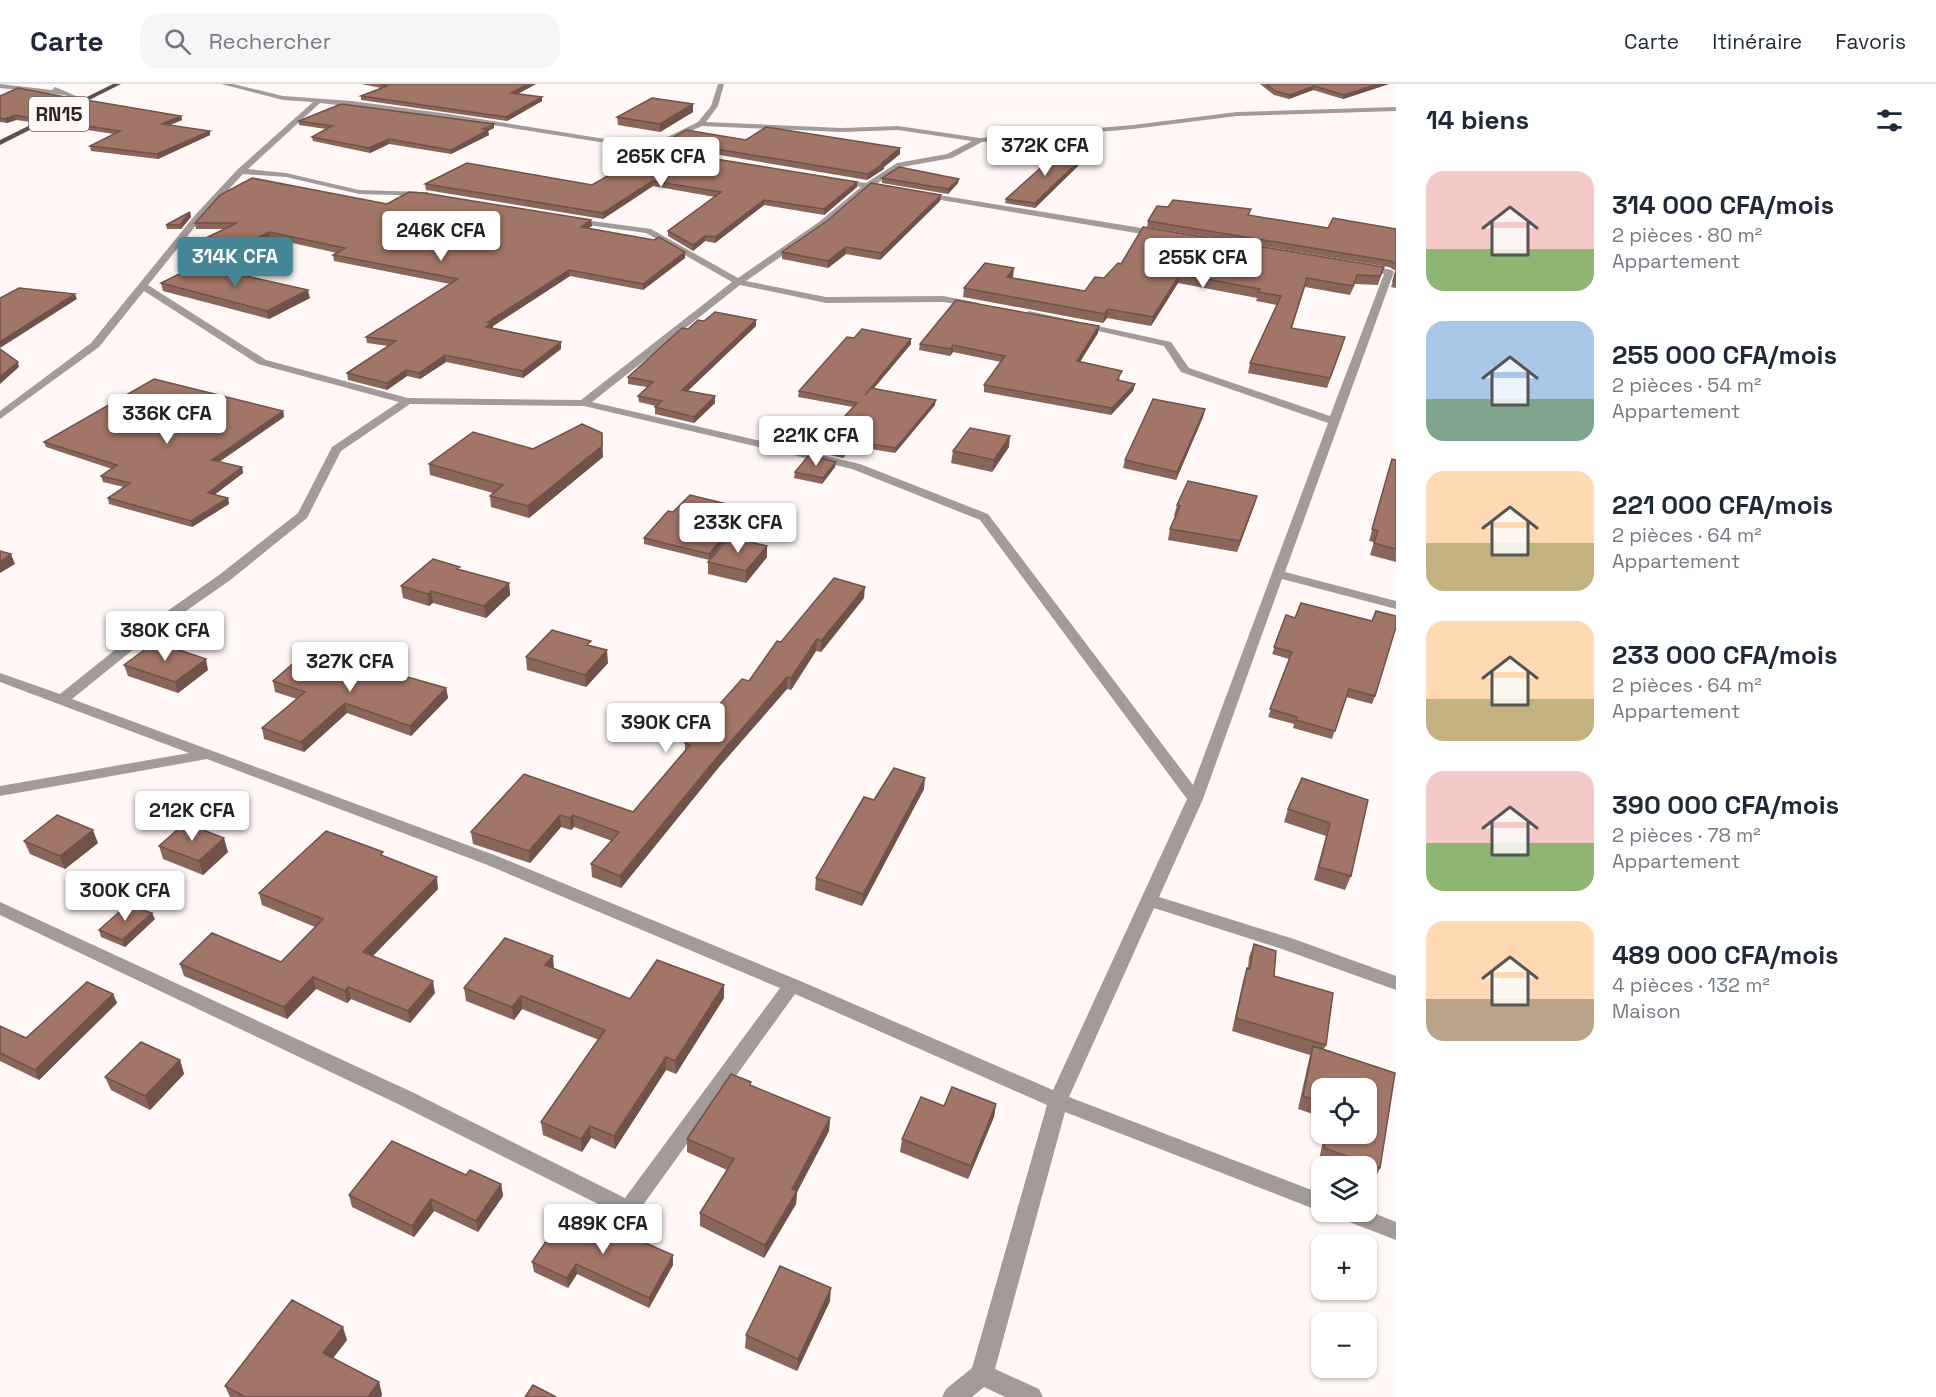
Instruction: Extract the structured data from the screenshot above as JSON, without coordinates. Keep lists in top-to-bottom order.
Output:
{
  "streets": {
    "main road": ["RN15"]
  },
  "page": {
    "header": "Carte",
    "search": "Rechercher",
    "nav": ["Carte", "Itinéraire", "Favoris"],
    "heading": "14 biens",
    "price": [
      "372K CFA",
      "265K CFA",
      "246K CFA",
      "314K CFA",
      "255K CFA",
      "336K CFA",
      "221K CFA",
      "233K CFA",
      "380K CFA",
      "327K CFA",
      "390K CFA",
      "212K CFA",
      "300K CFA",
      "489K CFA"
    ],
    "list": [
      {
        "name": "314 000 CFA/mois",
        "note": "2 pièces · 80 m² · Appartement"
      },
      {
        "name": "255 000 CFA/mois",
        "note": "2 pièces · 54 m² · Appartement"
      },
      {
        "name": "221 000 CFA/mois",
        "note": "2 pièces · 64 m² · Appartement"
      },
      {
        "name": "233 000 CFA/mois",
        "note": "2 pièces · 64 m² · Appartement"
      },
      {
        "name": "390 000 CFA/mois",
        "note": "2 pièces · 78 m² · Appartement"
      },
      {
        "name": "489 000 CFA/mois",
        "note": "4 pièces · 132 m² · Maison"
      }
    ],
    "map_buttons": ["+", "−"]
  }
}
